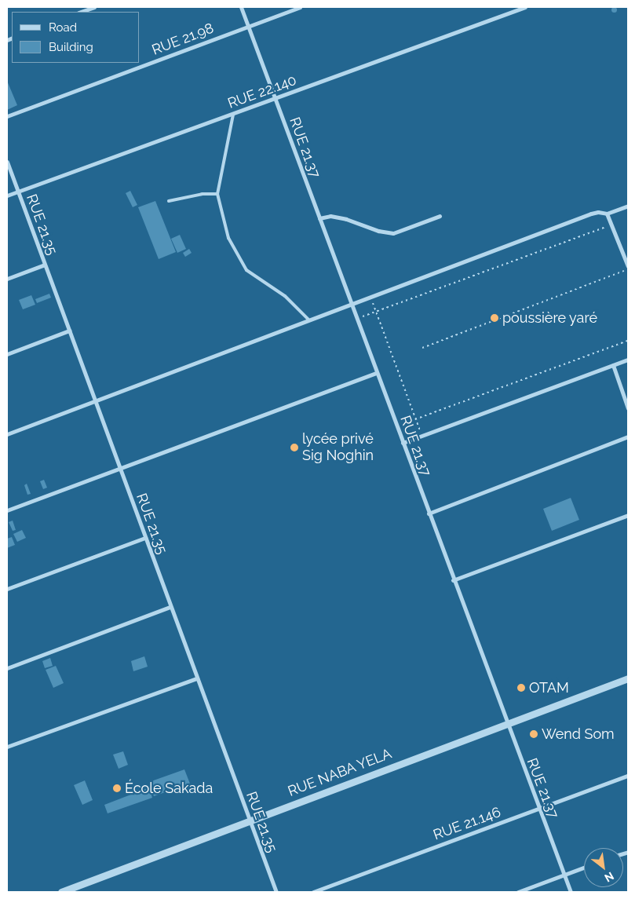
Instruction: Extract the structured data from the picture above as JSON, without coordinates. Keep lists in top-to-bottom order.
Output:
{
  "streets": {
    "street": [
      "RUE 21.98",
      "RUE 22.140",
      "RUE 21.37",
      "RUE 21.35",
      "RUE NABA YELA",
      "RUE 21.146"
    ]
  },
  "crossings": [
    ["RUE 21.98", "RUE 21.37"],
    ["RUE 22.140", "RUE 21.37"],
    ["RUE 22.140", "RUE 21.35"],
    ["RUE 21.37", "RUE NABA YELA"],
    ["RUE 21.37", "RUE 21.146"],
    ["RUE 21.35", "RUE NABA YELA"]
  ],
  "places": [
    "poussière yaré",
    "lycée privé Sig Noghin",
    "OTAM",
    "Wend Som",
    "École Sakada"
  ],
  "legend": ["Road", "Building"],
  "north": "bottom right"
}
